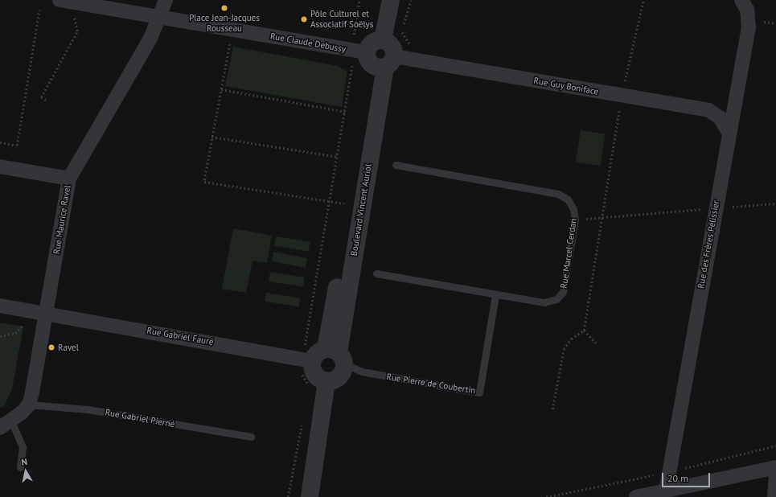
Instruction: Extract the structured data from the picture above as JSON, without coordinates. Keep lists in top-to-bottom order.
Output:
{
  "streets": {
    "street": [
      "Rue Claude Debussy",
      "Rue Guy Boniface",
      "Boulevard Vincent Auriol",
      "Rue Maurice Ravel",
      "Rue des Frères Pélissier",
      "Rue Gabriel Fauré"
    ],
    "lane": ["Rue Marcel Cerdan", "Rue Pierre de Coubertin", "Rue Gabriel Pierné"]
  },
  "crossings": [
    ["Rue Claude Debussy", "Rue Guy Boniface"],
    ["Rue Claude Debussy", "Boulevard Vincent Auriol"],
    ["Rue Claude Debussy", "Rue Maurice Ravel"],
    ["Rue Guy Boniface", "Boulevard Vincent Auriol"],
    ["Rue Guy Boniface", "Rue des Frères Pélissier"],
    ["Boulevard Vincent Auriol", "Rue Pierre de Coubertin"],
    ["Rue Maurice Ravel", "Rue Gabriel Fauré"],
    ["Rue Maurice Ravel", "Rue Gabriel Pierné"],
    ["Rue Marcel Cerdan", "Rue Pierre de Coubertin"]
  ],
  "places": ["Place Jean-Jacques Rousseau", "Pôle Culturel et Associatif Soëlys", "Ravel"],
  "scale_bar": "20 m",
  "north": "top"
}
